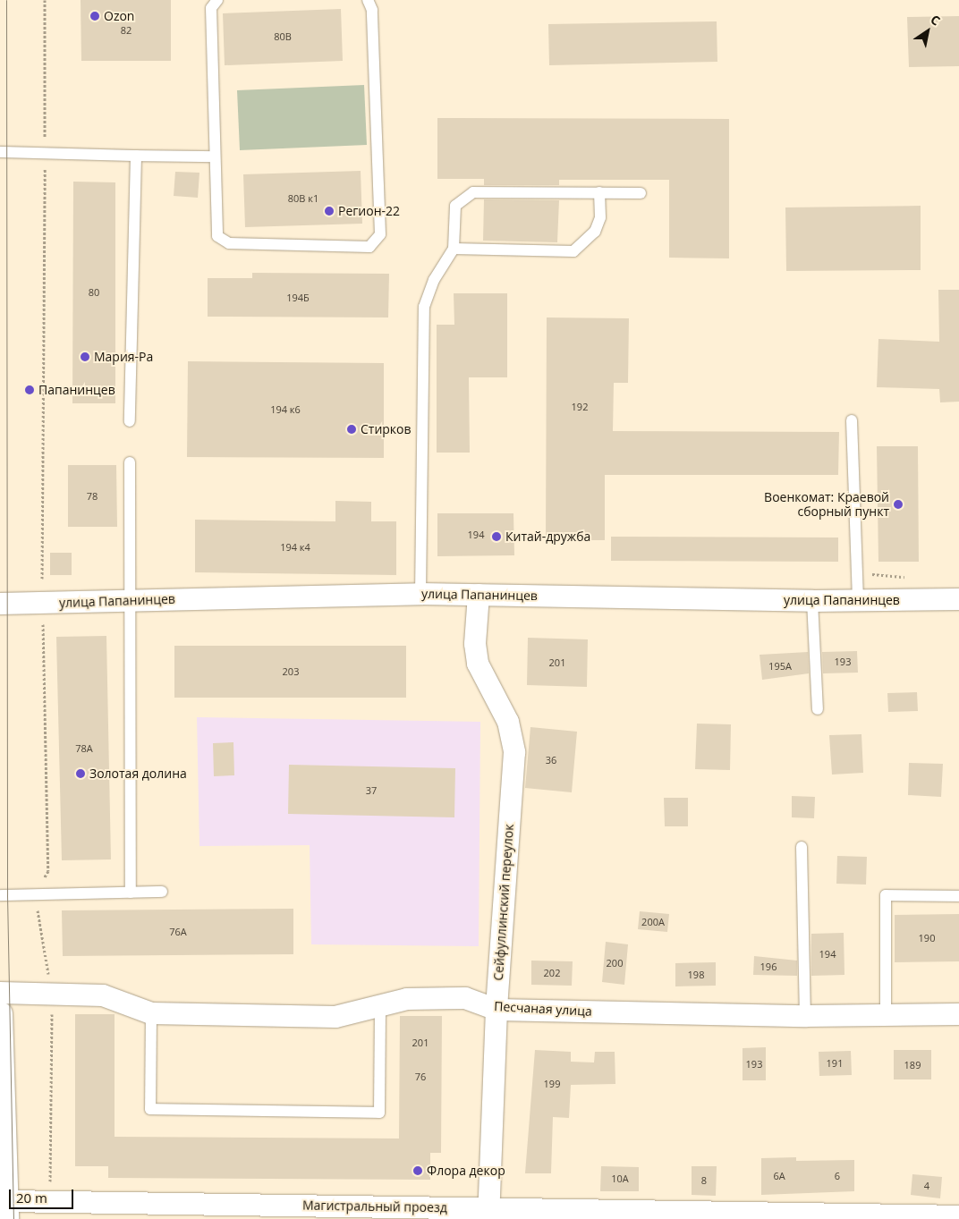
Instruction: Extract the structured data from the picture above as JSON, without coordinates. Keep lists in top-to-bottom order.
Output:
{
  "streets": {
    "street": [
      "улица Папанинцев",
      "Сейфуллинский переулок",
      "Песчаная улица",
      "Магистральный проезд"
    ]
  },
  "crossings": [
    ["улица Папанинцев", "Сейфуллинский переулок"],
    ["Сейфуллинский переулок", "Песчаная улица"],
    ["Сейфуллинский переулок", "Магистральный проезд"]
  ],
  "places": [
    "Ozon",
    "Регион-22",
    "Мария-Ра",
    "Папанинцев",
    "Стирков",
    "Военкомат: Краевой сборный пункт",
    "Китай-дружба",
    "Золотая долина",
    "Флора декор"
  ],
  "house_numbers": [
    "82",
    "80В",
    "80В к1",
    "80",
    "194Б",
    "192",
    "194 к6",
    "78",
    "194",
    "194 к4",
    "193",
    "201",
    "195А",
    "203",
    "78А",
    "36",
    "37",
    "200А",
    "76А",
    "190",
    "194",
    "200",
    "196",
    "202",
    "198",
    "201",
    "191",
    "193",
    "189",
    "76",
    "199",
    "6А",
    "6",
    "10А",
    "8",
    "4"
  ],
  "scale_bar": "20 m",
  "north": "top right"
}
